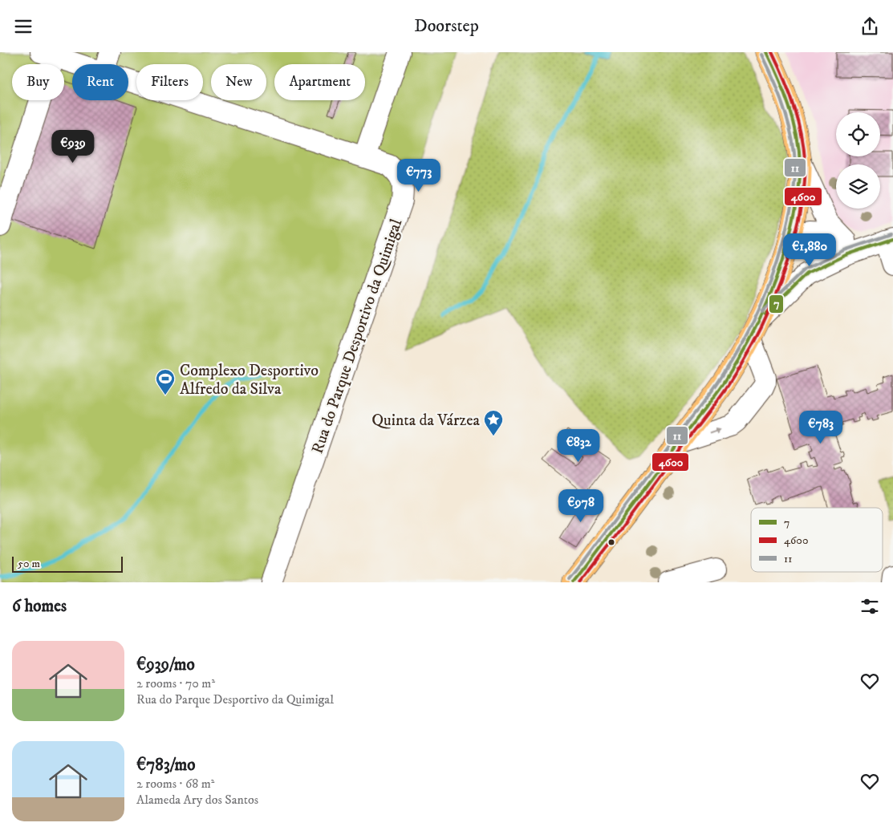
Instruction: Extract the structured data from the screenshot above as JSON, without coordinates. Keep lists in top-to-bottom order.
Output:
{
  "streets": {
    "street": ["Rua do Parque Desportivo da Quimigal"]
  },
  "places": {
    "sports": ["Complexo Desportivo Alfredo da Silva"],
    "place": ["Quinta da Várzea"]
  },
  "lines": ["transit line 7", "transit line 4600", "transit line 11"],
  "legend": ["7", "4600", "11"],
  "scale_bar": "50 m",
  "page": {
    "header": "Doorstep",
    "chip": [
      "Buy",
      "Rent",
      "Filters",
      "New",
      "Apartment"
    ],
    "price": [
      "€939",
      "€773",
      "€1,880",
      "€783",
      "€832",
      "€978"
    ],
    "scale": "50 m",
    "heading": "6 homes",
    "list": [
      {
        "name": "€939/mo",
        "note": "2 rooms · 70 m² · Rua do Parque Desportivo da Quimigal"
      },
      {
        "name": "€783/mo",
        "note": "2 rooms · 68 m² · Alameda Ary dos Santos"
      }
    ]
  }
}
